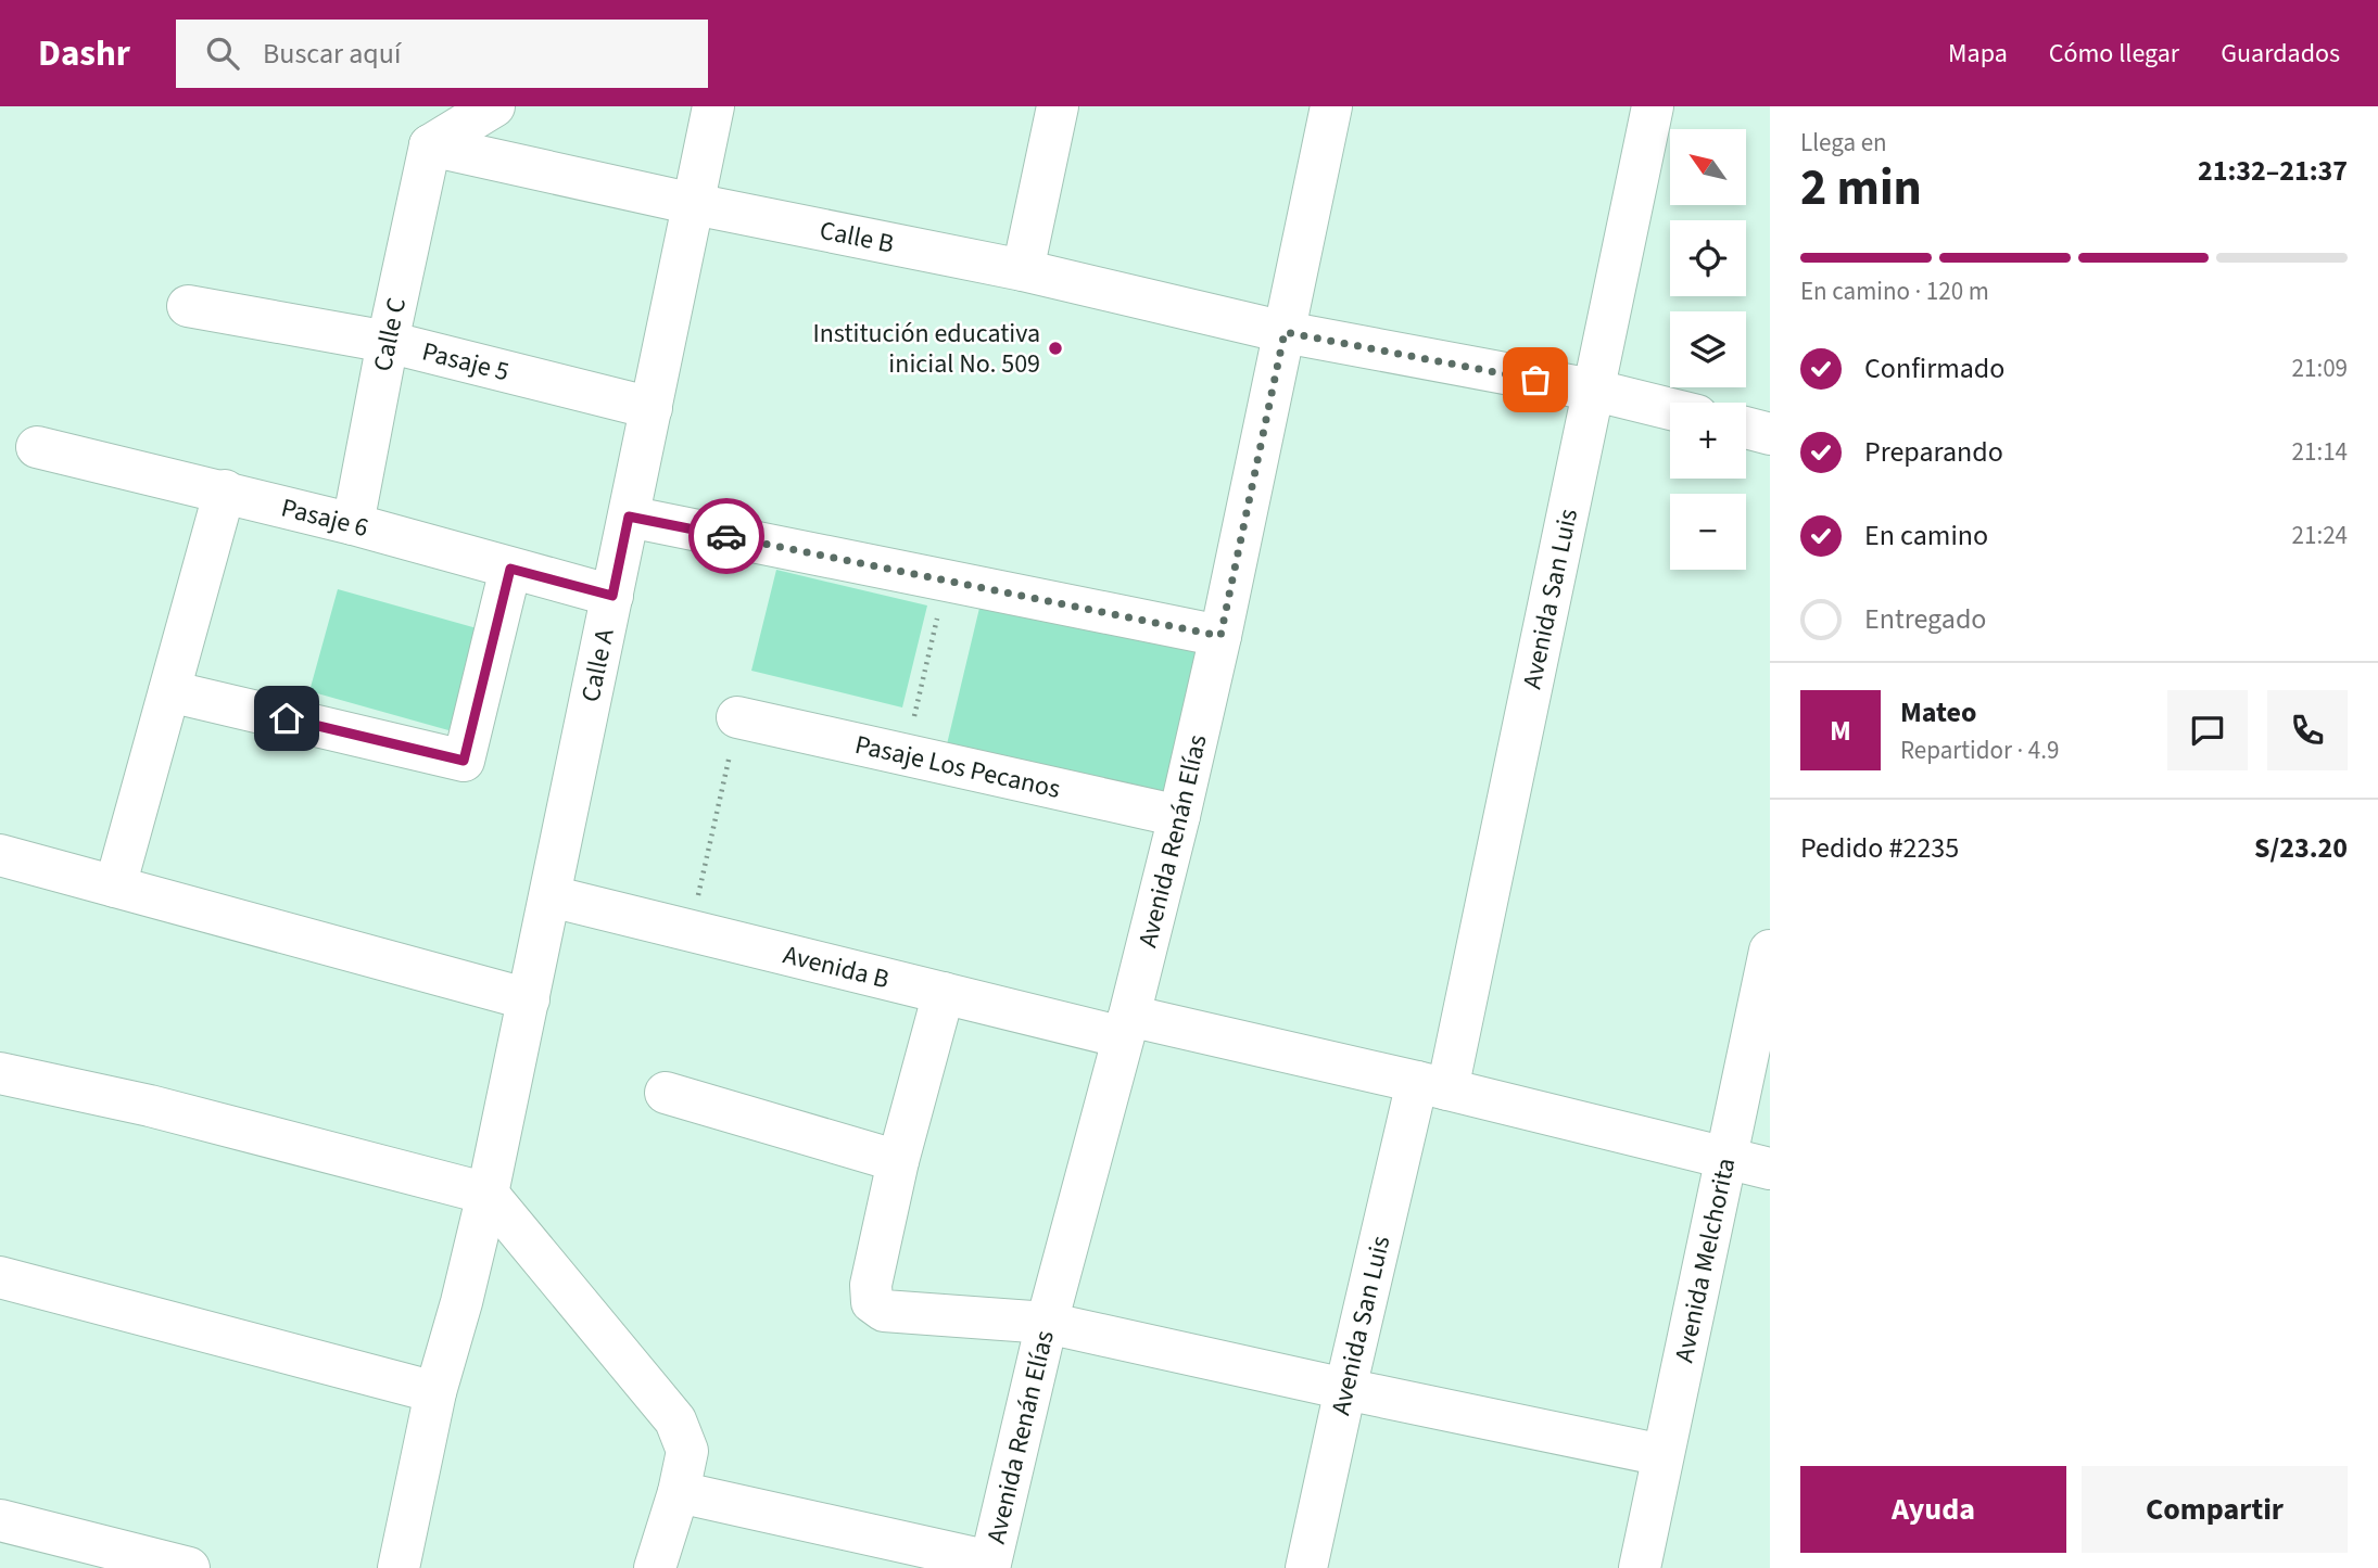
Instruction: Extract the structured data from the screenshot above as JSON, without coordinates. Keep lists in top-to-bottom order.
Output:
{
  "streets": {
    "street": [
      "Calle B",
      "Calle C",
      "Pasaje 5",
      "Pasaje 6",
      "Avenida San Luis",
      "Calle A",
      "Pasaje Los Pecanos",
      "Avenida Renán Elías",
      "Avenida B",
      "Avenida Melchorita"
    ]
  },
  "crossings": [
    ["Calle B", "Calle C"],
    ["Calle B", "Avenida San Luis"],
    ["Calle B", "Calle A"],
    ["Calle B", "Avenida Renán Elías"],
    ["Calle C", "Pasaje 5"],
    ["Calle C", "Pasaje 6"],
    ["Pasaje 5", "Calle A"],
    ["Pasaje 6", "Calle A"],
    ["Avenida San Luis", "Avenida B"],
    ["Calle A", "Avenida B"],
    ["Pasaje Los Pecanos", "Avenida Renán Elías"],
    ["Avenida Renán Elías", "Avenida B"],
    ["Avenida B", "Avenida Melchorita"]
  ],
  "places": ["Institución educativa inicial No. 509"],
  "north": "top left",
  "page": {
    "header": "Dashr",
    "search": "Buscar aquí",
    "nav": ["Mapa", "Cómo llegar", "Guardados"],
    "heading": ["2 min", "Llega en", "21:32–21:37"],
    "panel": [
      "Mateo",
      "Repartidor · 4.9",
      "Pedido #2235",
      "S/23.20"
    ],
    "map_buttons": ["+", "−"],
    "bar": "En camino · 120 m",
    "list": [
      ["Confirmado", "21:09"],
      ["Preparando", "21:14"],
      ["En camino", "21:24"],
      "Entregado"
    ],
    "round": "M",
    "buttons": ["Ayuda", "Compartir"]
  }
}
